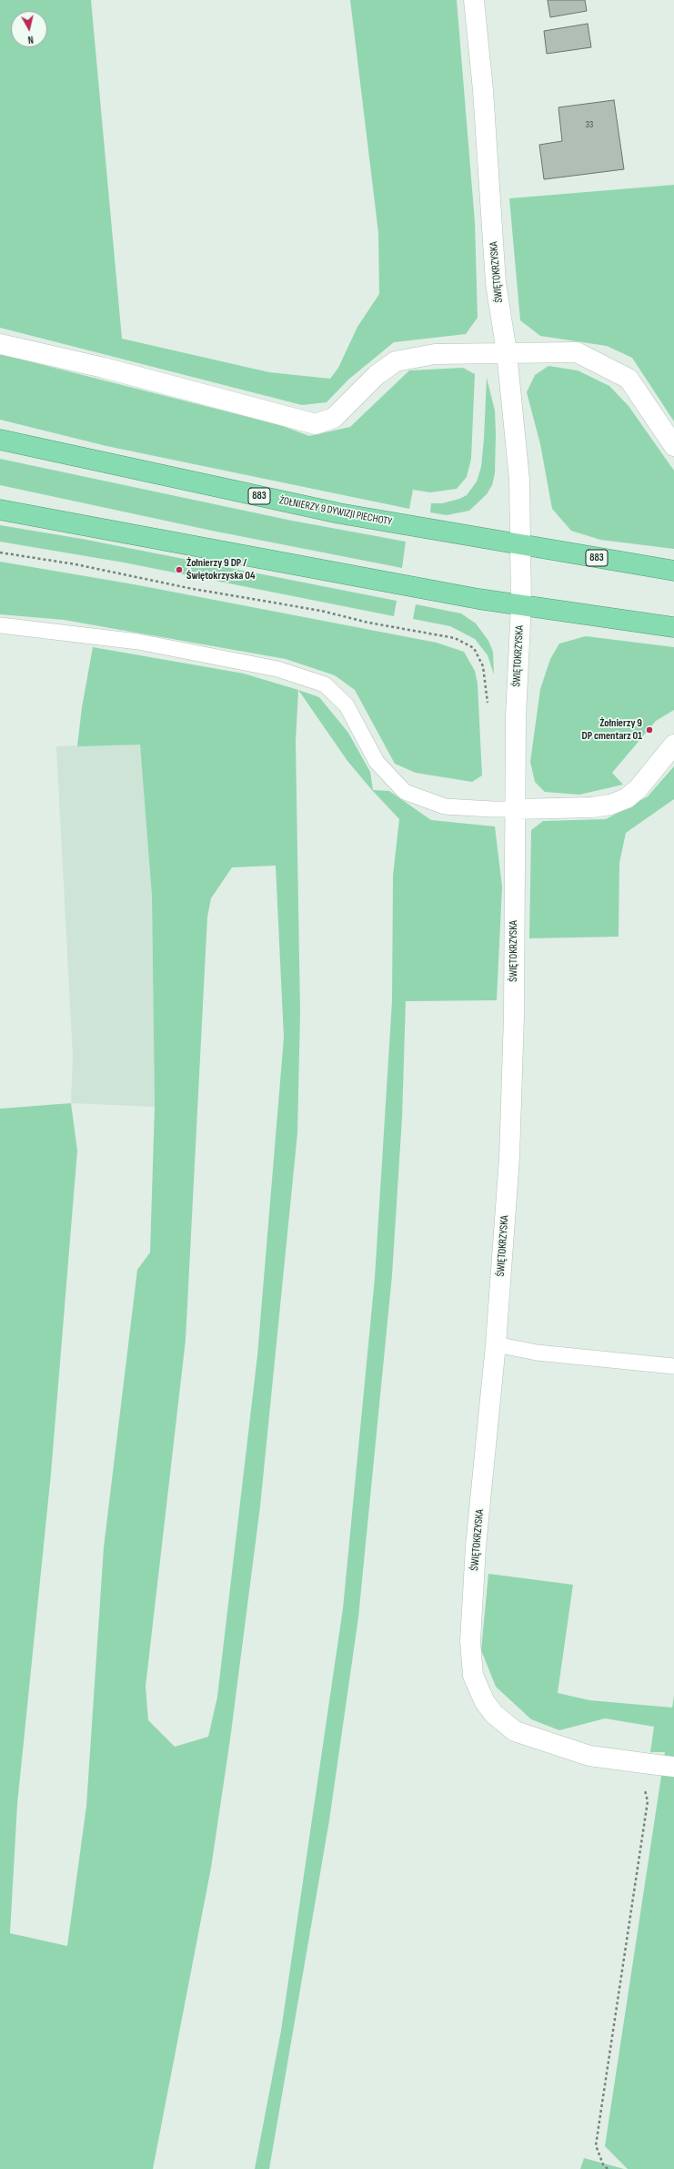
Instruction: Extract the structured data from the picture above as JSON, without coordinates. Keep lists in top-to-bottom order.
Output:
{
  "streets": {
    "highway": ["883", "ŻOŁNIERZY 9 DYWIZJI PIECHOTY"],
    "street": ["ŚWIĘTOKRZYSKA"]
  },
  "crossings": [
    ["ŚWIĘTOKRZYSKA", "ŻOŁNIERZY 9 DYWIZJI PIECHOTY"]
  ],
  "places": ["Żołnierzy 9 DP / Świętokrzyska 04", "Żołnierzy 9 DP cmentarz 01"],
  "house_numbers": ["33"],
  "north": "bottom"
}
